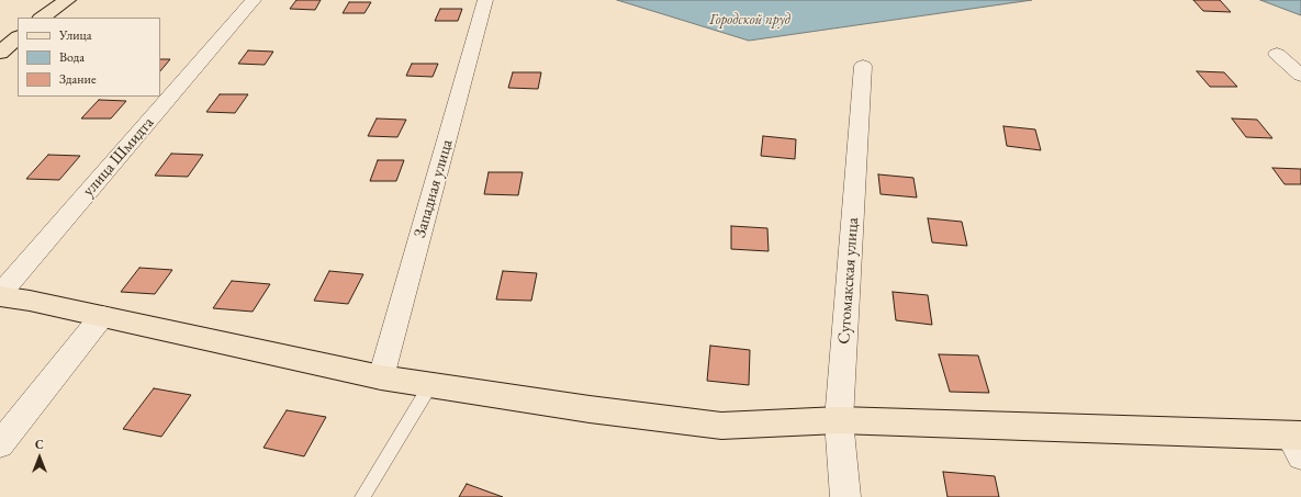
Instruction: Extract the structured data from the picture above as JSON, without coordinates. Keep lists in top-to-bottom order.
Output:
{
  "streets": {
    "street": ["улица Шмидта", "Западная улица", "Сугомакская улица"]
  },
  "water": ["Городской пруд"],
  "legend": ["Улица", "Вода", "Здание"],
  "north": "top"
}
